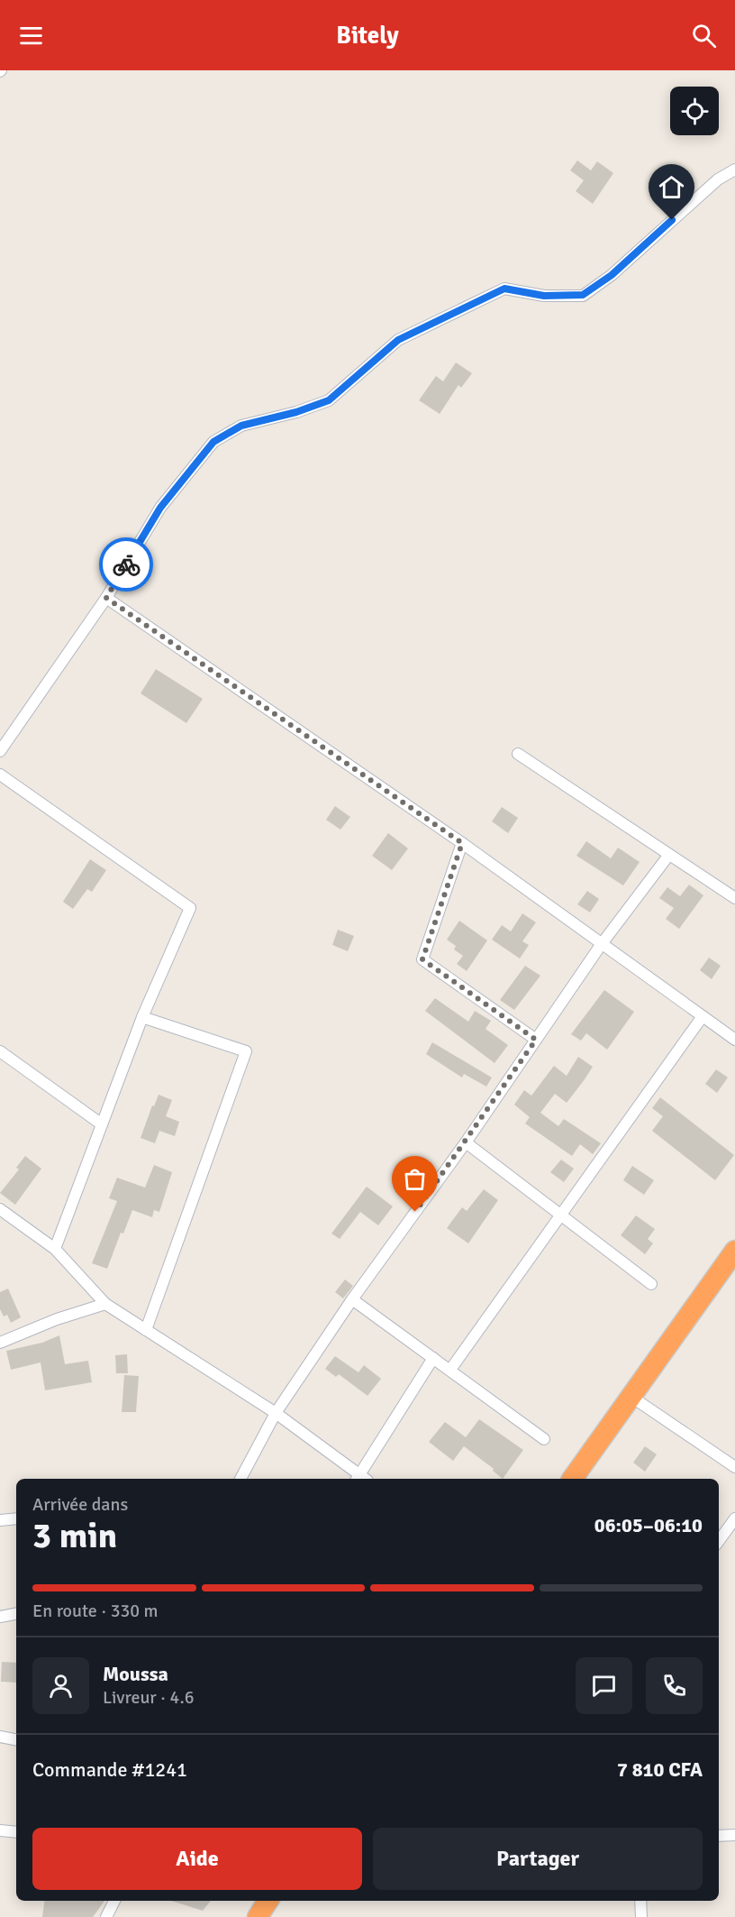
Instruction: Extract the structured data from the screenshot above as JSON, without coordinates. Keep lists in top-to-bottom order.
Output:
{
  "page": {
    "header": "Bitely",
    "heading": ["3 min", "Arrivée dans", "06:05–06:10"],
    "panel": [
      "Moussa",
      "Livreur · 4.6",
      "Commande #1241",
      "7 810 CFA"
    ],
    "bar": "En route · 330 m",
    "buttons": ["Aide", "Partager"]
  }
}
